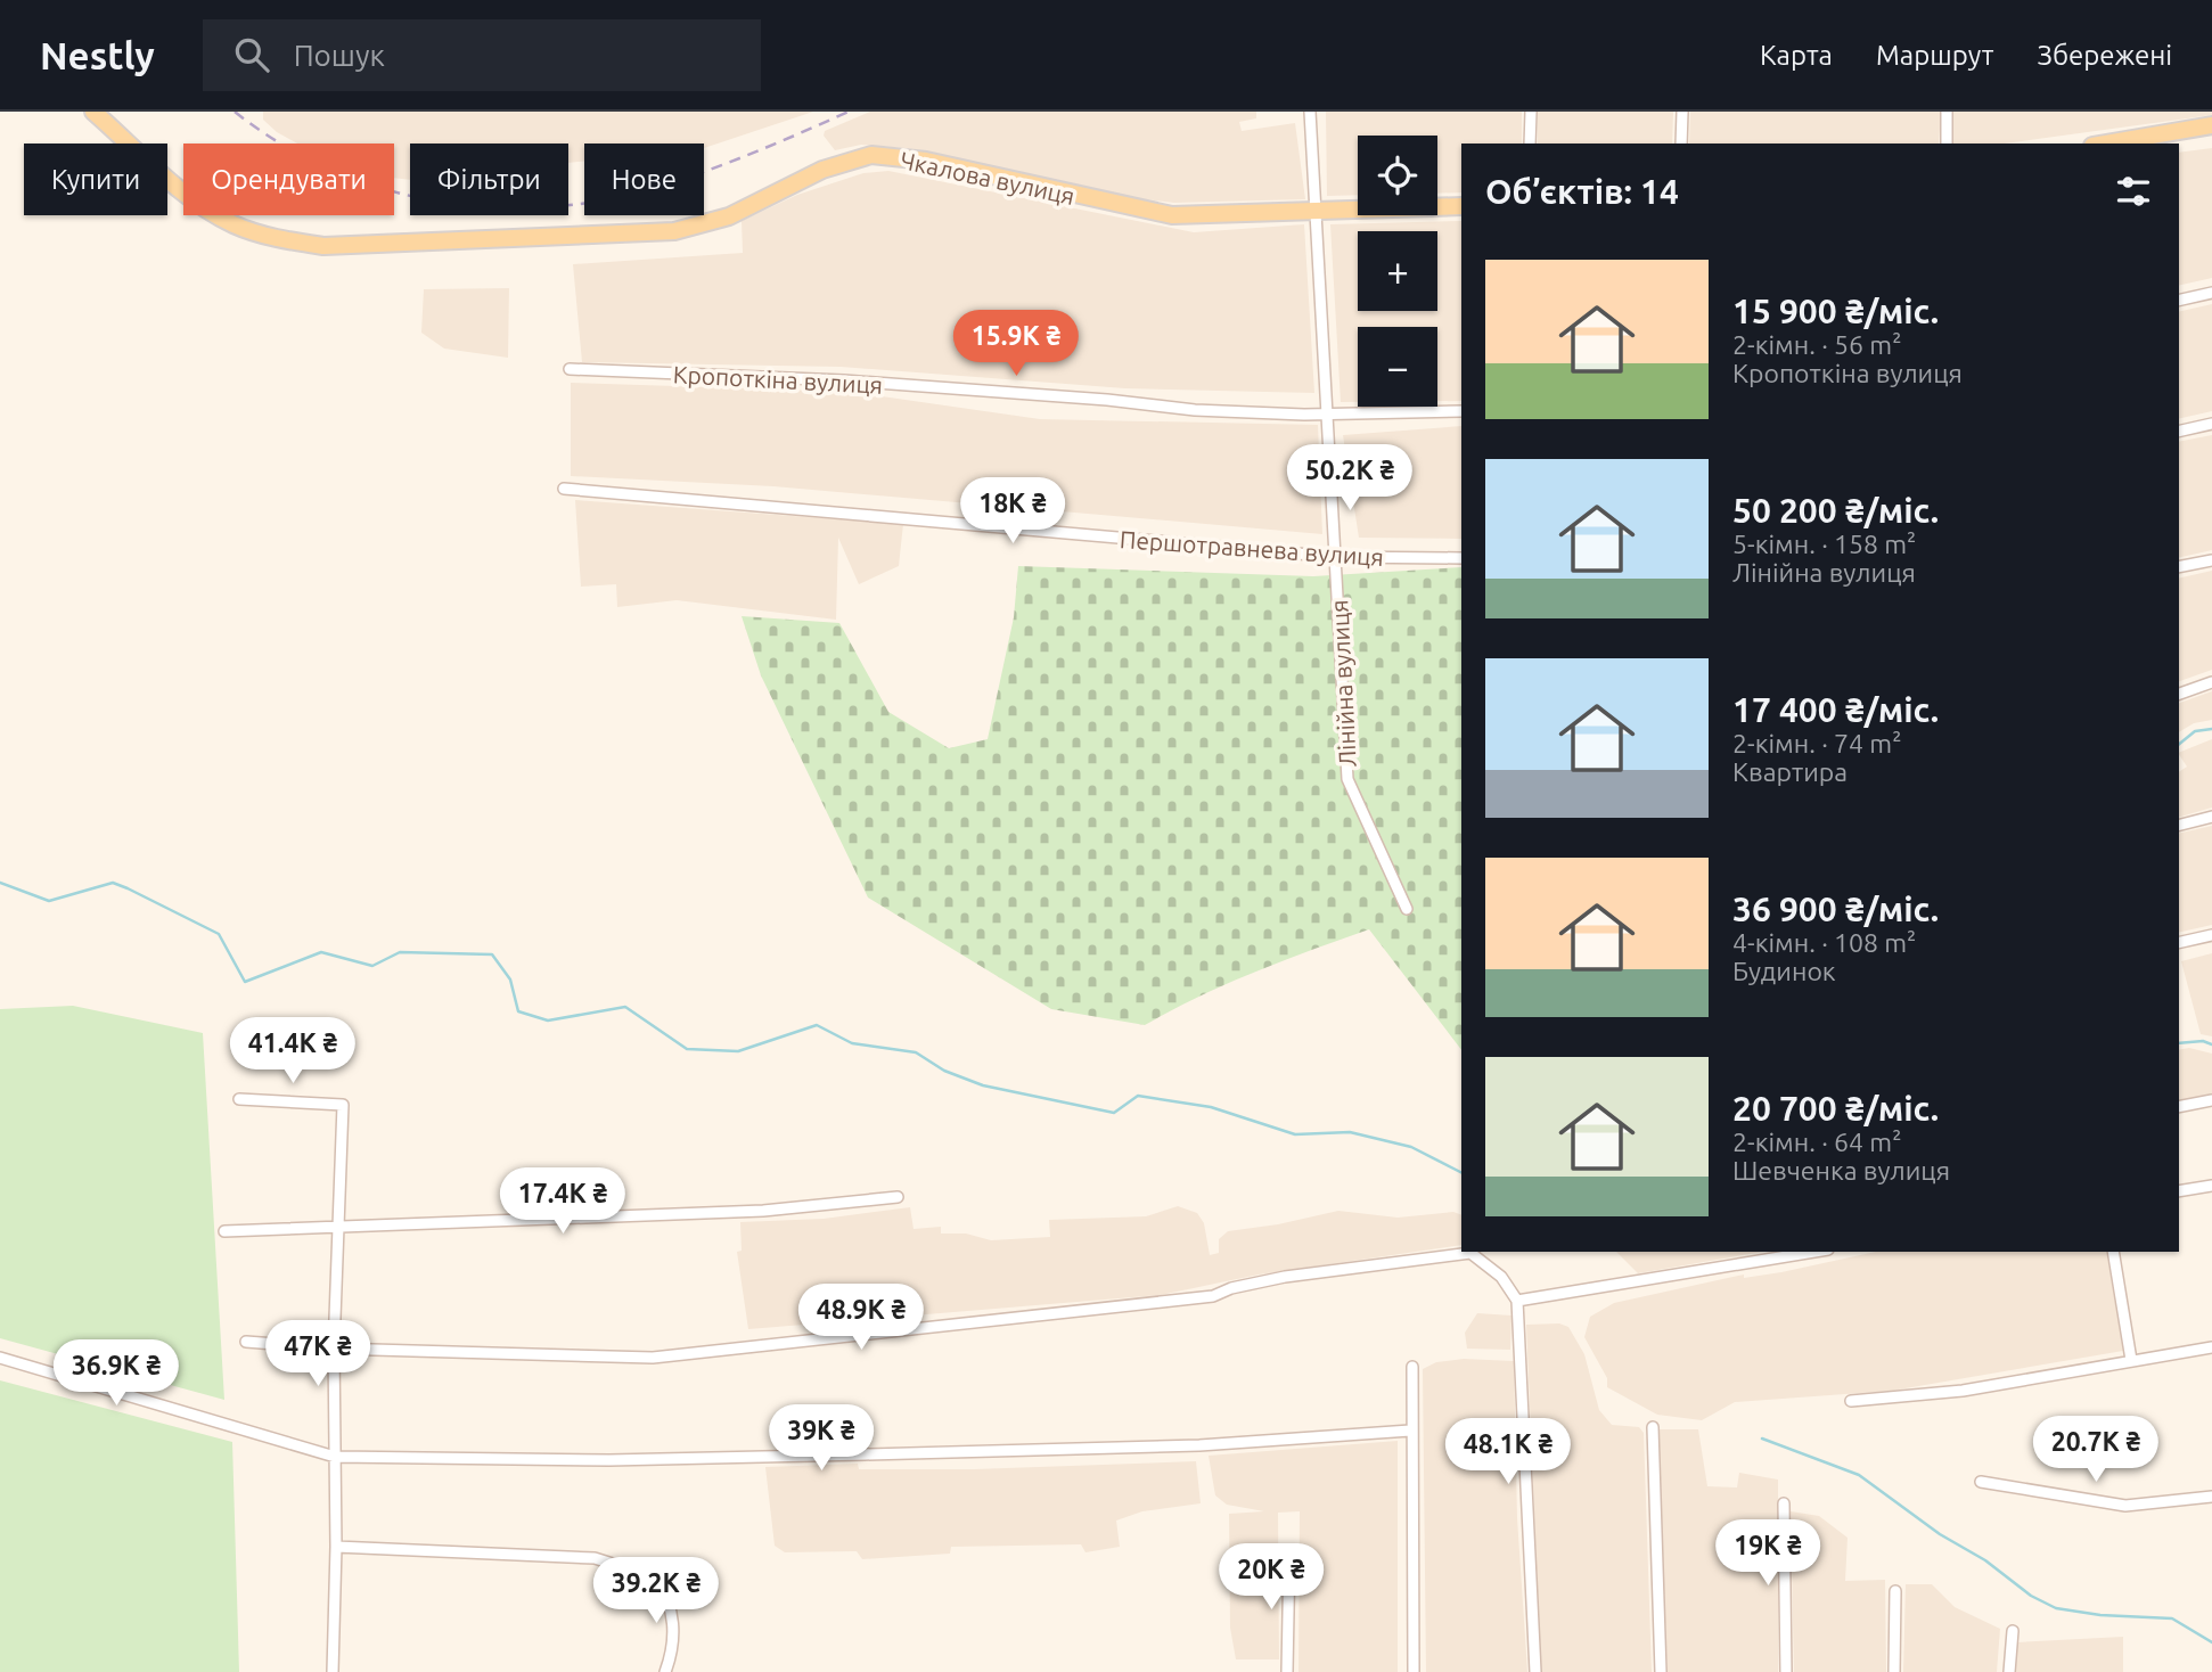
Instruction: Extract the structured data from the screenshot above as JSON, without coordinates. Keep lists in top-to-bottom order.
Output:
{
  "streets": {
    "main road": ["Чкалова вулиця"],
    "street": ["Кропоткіна вулиця", "Першотравнева вулиця", "Лінійна вулиця"]
  },
  "crossings": [
    ["Чкалова вулиця", "Лінійна вулиця"],
    ["Кропоткіна вулиця", "Лінійна вулиця"],
    ["Першотравнева вулиця", "Лінійна вулиця"]
  ],
  "page": {
    "header": "Nestly",
    "search": "Пошук",
    "nav": ["Карта", "Маршрут", "Збережені"],
    "map_buttons": ["+", "−"],
    "chip": [
      "Купити",
      "Орендувати",
      "Фільтри",
      "Нове"
    ],
    "heading": "Об’єктів: 14",
    "list": [
      {
        "name": "15 900 ₴/міс.",
        "note": "2-кімн. · 56 m² · Кропоткіна вулиця"
      },
      {
        "name": "50 200 ₴/міс.",
        "note": "5-кімн. · 158 m² · Лінійна вулиця"
      },
      {
        "name": "17 400 ₴/міс.",
        "note": "2-кімн. · 74 m² · Квартира"
      },
      {
        "name": "36 900 ₴/міс.",
        "note": "4-кімн. · 108 m² · Будинок"
      },
      {
        "name": "20 700 ₴/міс.",
        "note": "2-кімн. · 64 m² · Шевченка вулиця"
      }
    ],
    "price": [
      "15.9K ₴",
      "50.2K ₴",
      "18K ₴",
      "41.4K ₴",
      "17.4K ₴",
      "48.9K ₴",
      "47K ₴",
      "36.9K ₴",
      "39K ₴",
      "20.7K ₴",
      "48.1K ₴",
      "19K ₴",
      "20K ₴",
      "39.2K ₴"
    ]
  }
}
